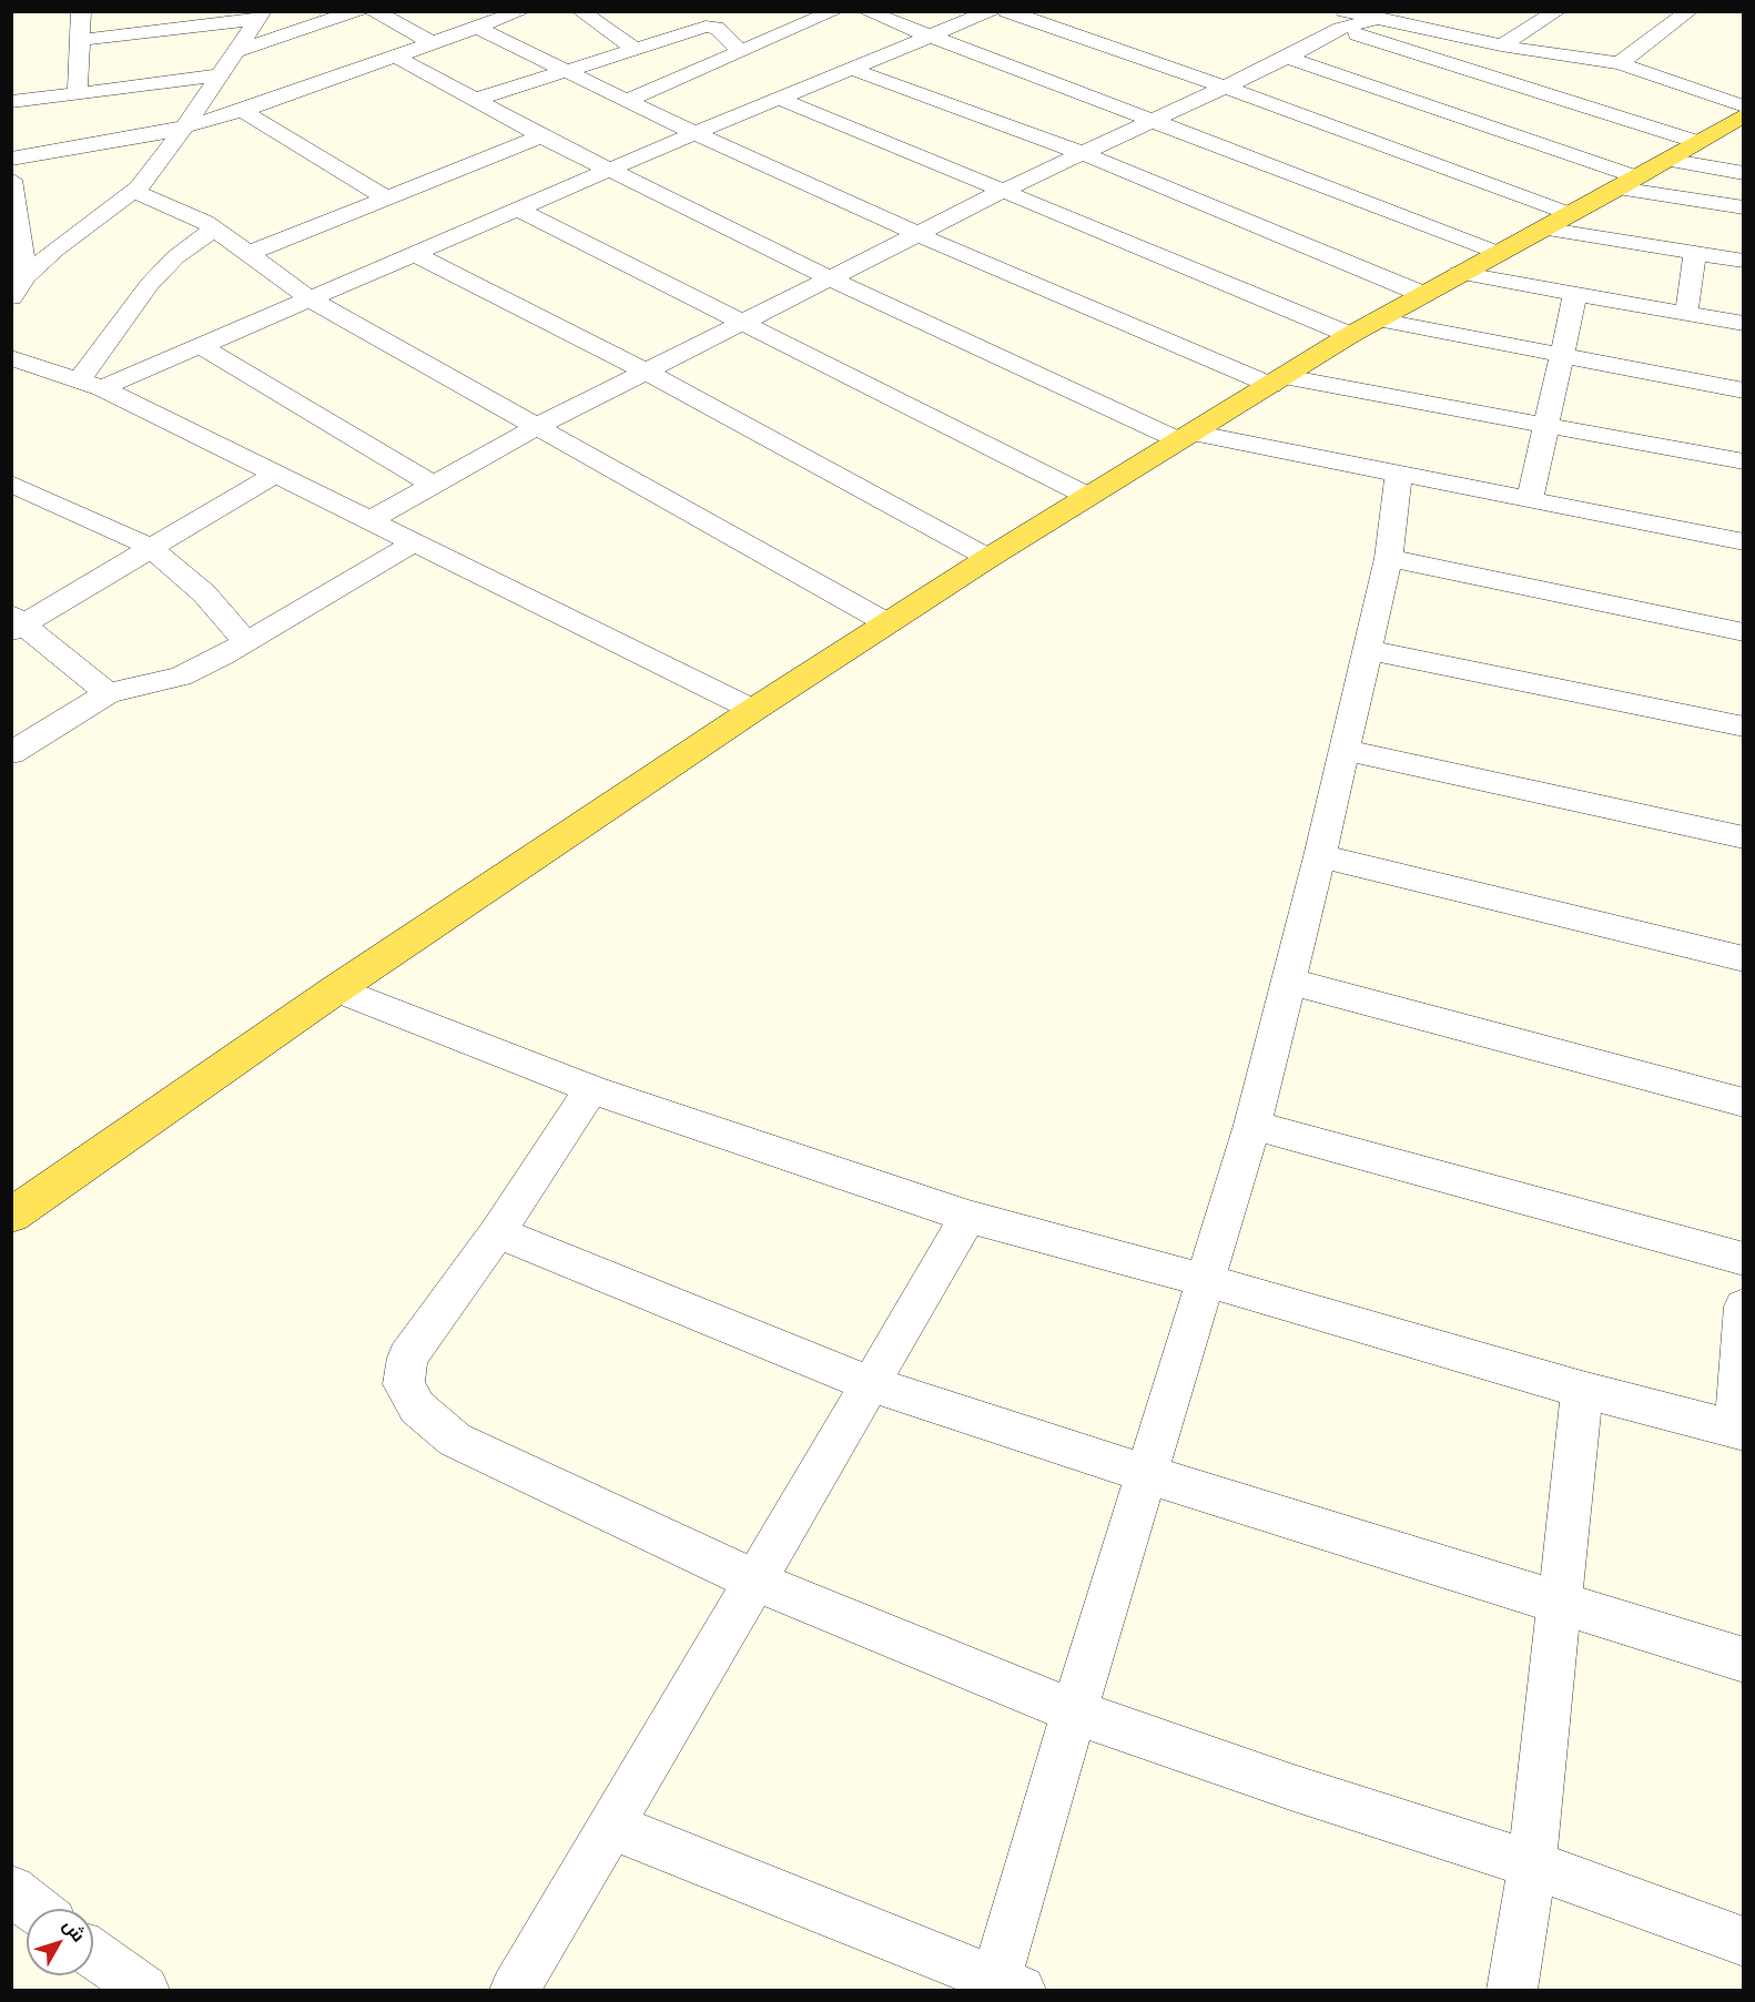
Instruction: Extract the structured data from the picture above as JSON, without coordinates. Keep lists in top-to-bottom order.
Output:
{
  "north": "top right"
}
